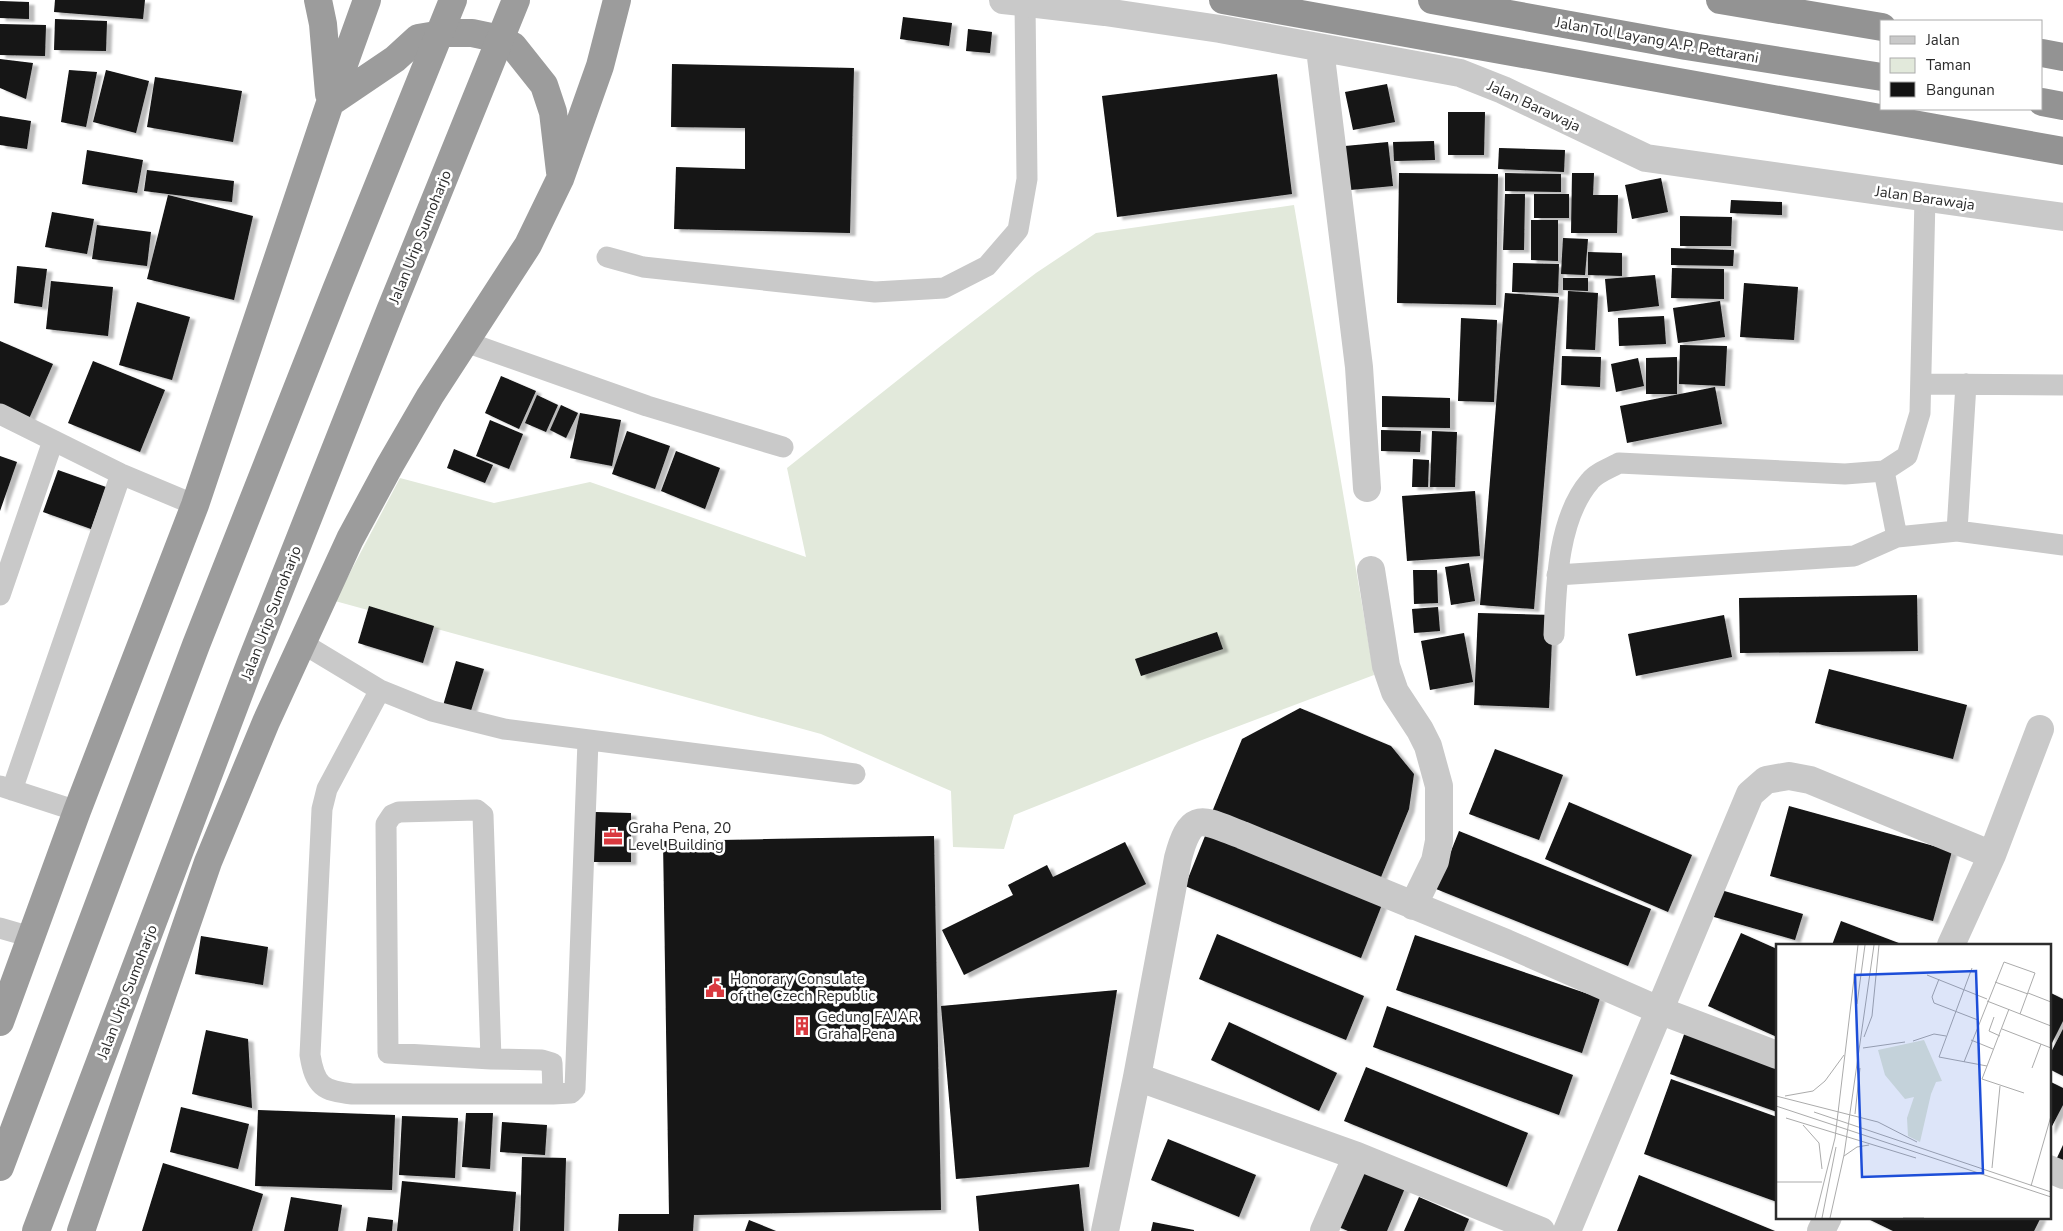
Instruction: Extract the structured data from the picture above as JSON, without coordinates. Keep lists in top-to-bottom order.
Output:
{
  "streets": {
    "highway": ["Jalan Tol Layang A.P. Pettarani", "Jalan Urip Sumoharjo"],
    "street": ["Jalan Barawaja"]
  },
  "places": {
    "office": ["Graha Pena, 20 Level Building"],
    "public building": ["Honorary Consulate of the Czech Republic"],
    "building": ["Gedung FAJAR Graha Pena"]
  },
  "legend": ["Jalan", "Taman", "Bangunan"]
}
